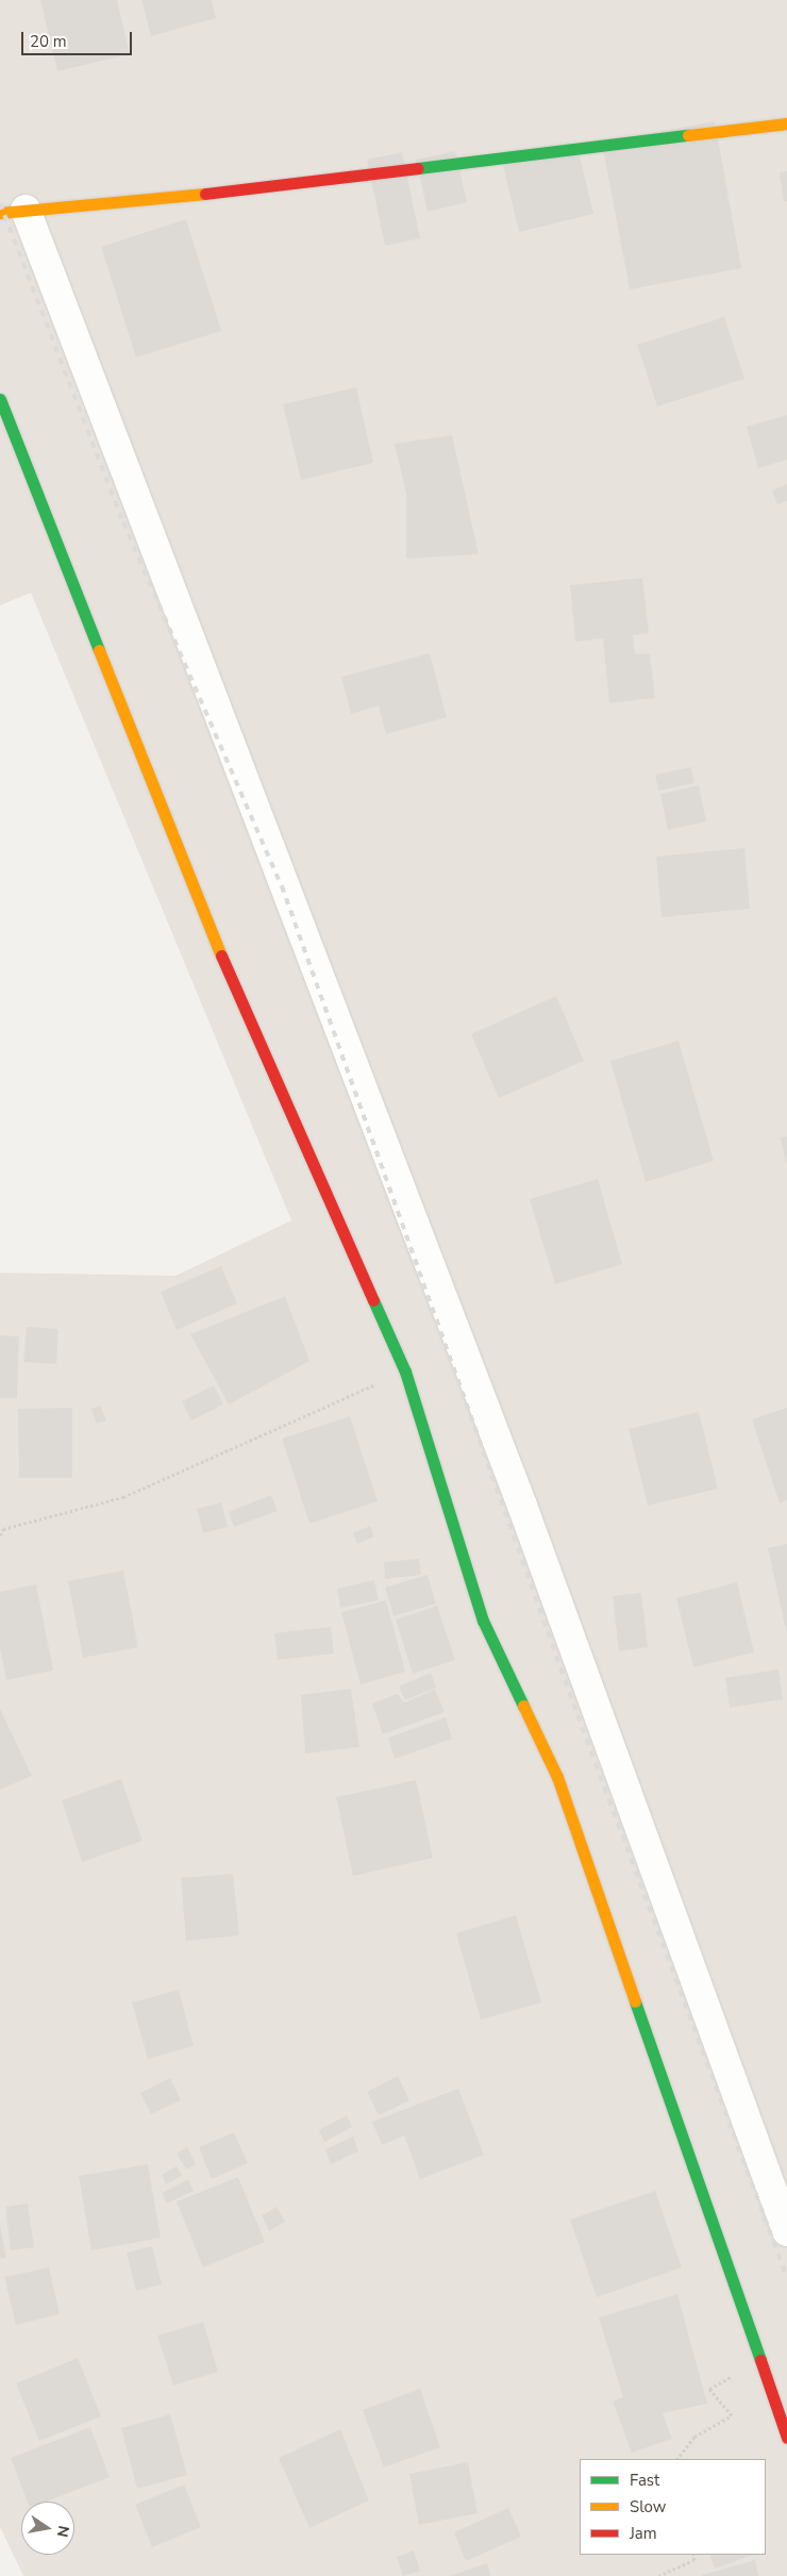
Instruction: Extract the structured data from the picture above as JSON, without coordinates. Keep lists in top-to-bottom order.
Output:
{
  "legend": ["Fast", "Slow", "Jam"],
  "scale_bar": "20 m",
  "north": "right"
}
